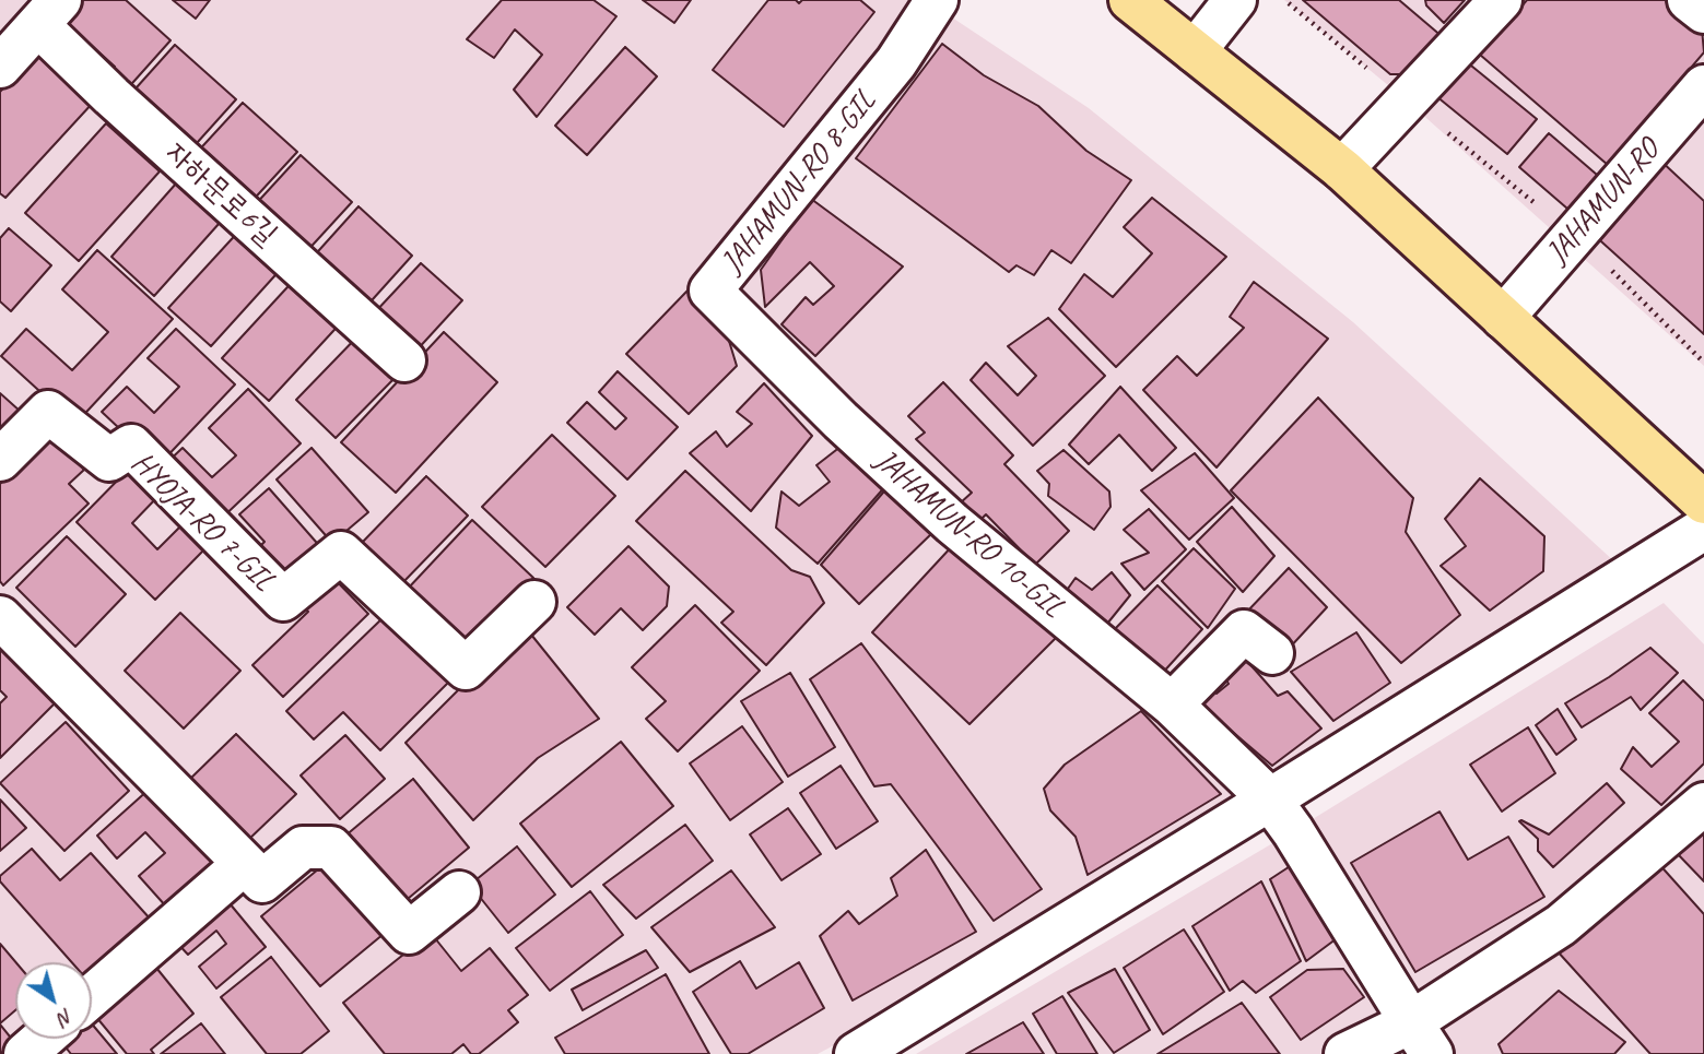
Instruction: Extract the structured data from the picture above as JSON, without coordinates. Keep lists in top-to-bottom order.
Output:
{
  "streets": {
    "street": [
      "JAHAMUN-RO 8-GIL",
      "자하문로6길",
      "JAHAMUN-RO",
      "HYOJA-RO 7-GIL",
      "JAHAMUN-RO 10-GIL"
    ]
  },
  "crossings": [
    ["JAHAMUN-RO 8-GIL", "JAHAMUN-RO 10-GIL"]
  ],
  "north": "bottom right"
}
